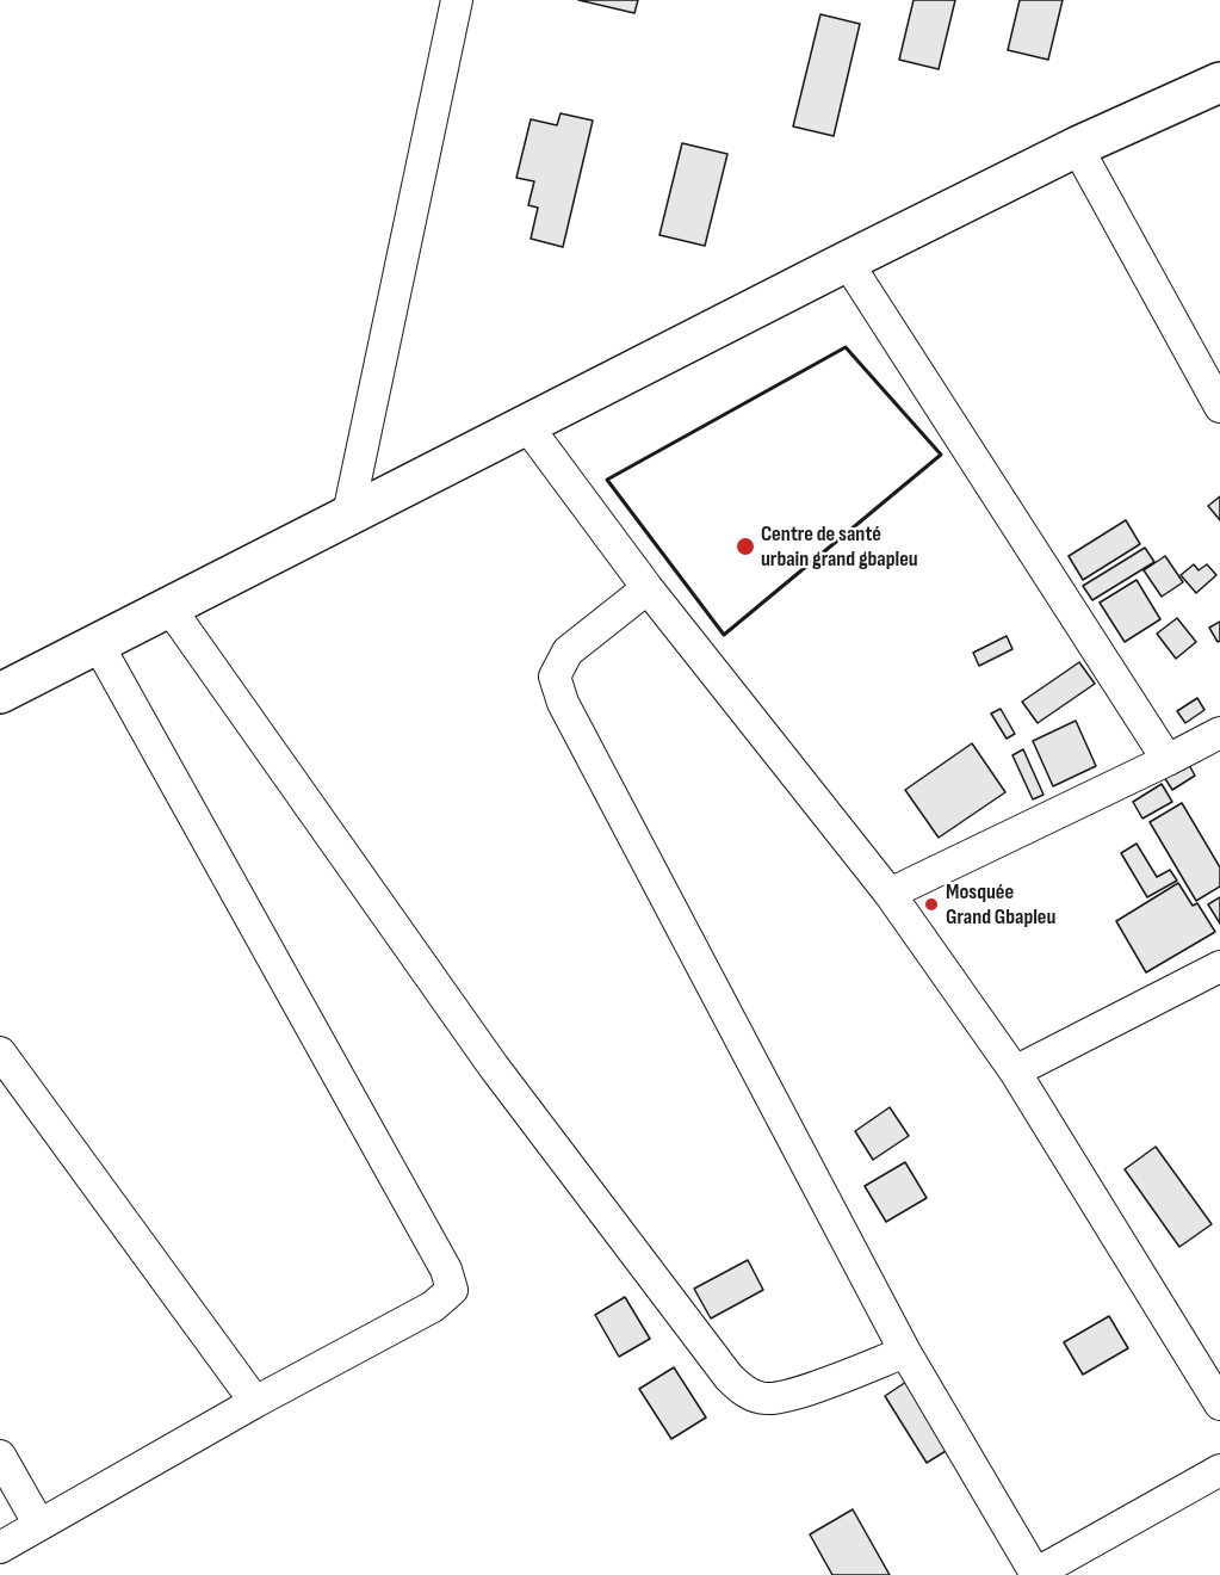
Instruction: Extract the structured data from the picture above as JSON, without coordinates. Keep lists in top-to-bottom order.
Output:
{
  "places": ["Centre de santé urbain grand gbapleu", "Mosquée Grand Gbapleu"]
}
